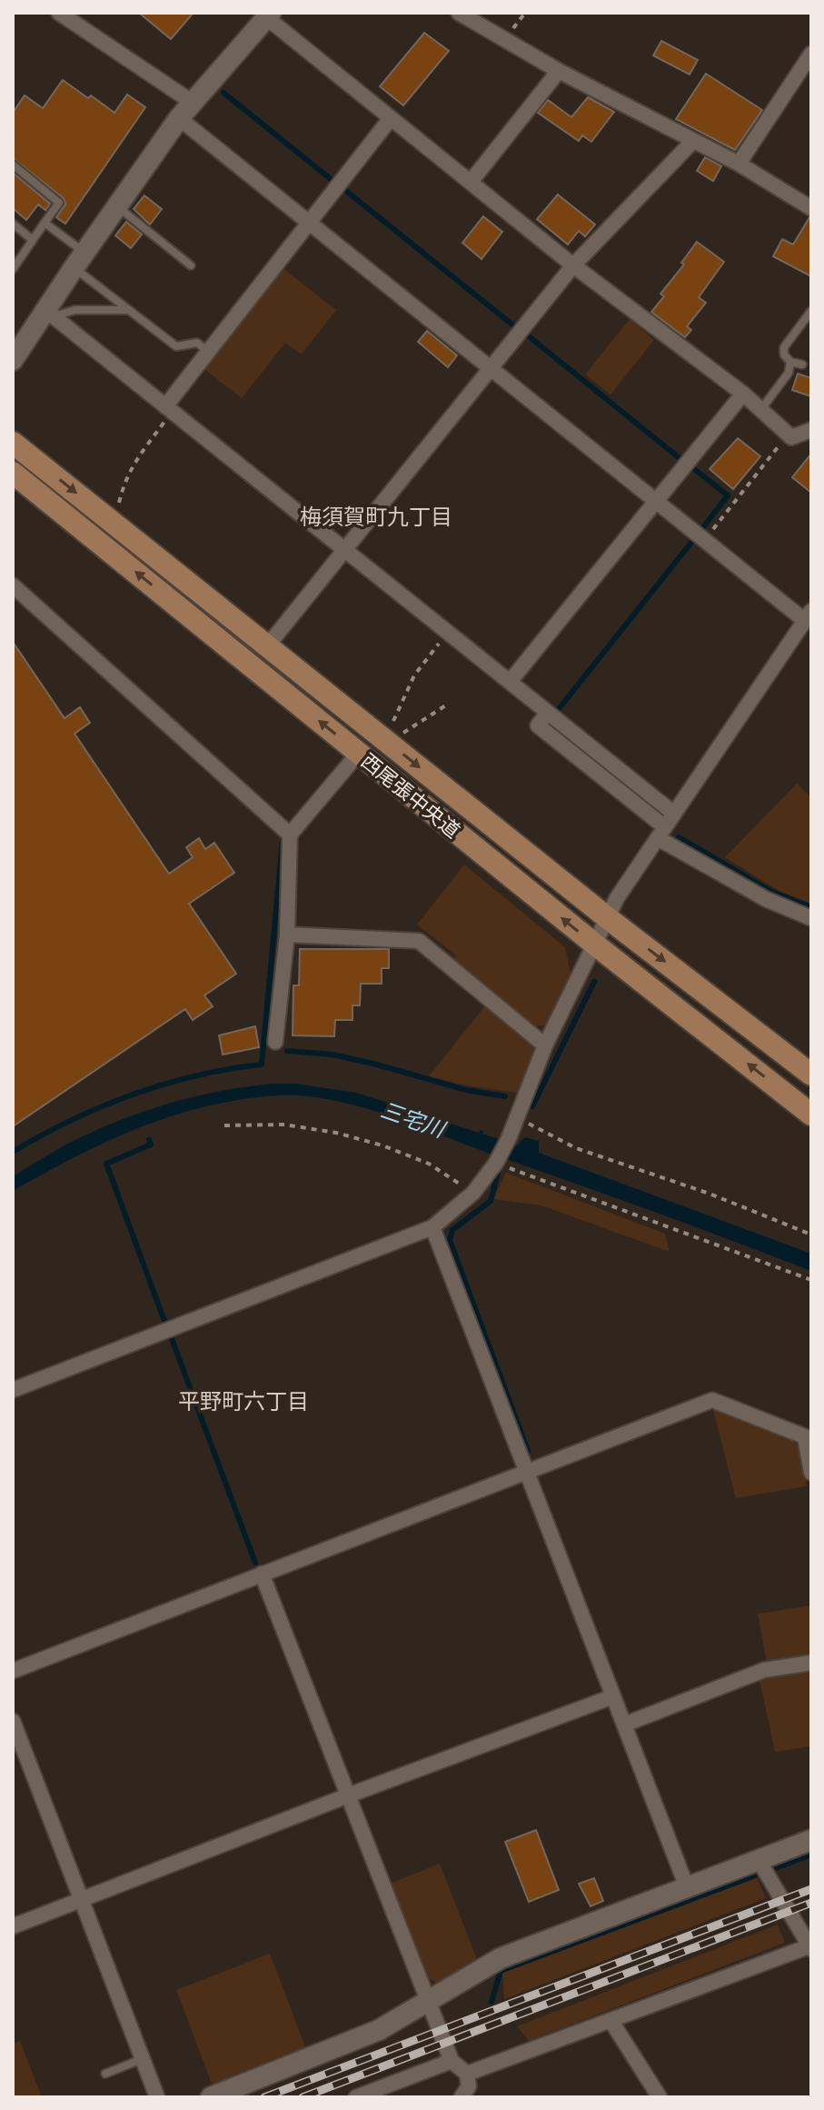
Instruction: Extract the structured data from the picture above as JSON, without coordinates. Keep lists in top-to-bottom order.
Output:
{
  "streets": {
    "main road": ["西尾張中央道"]
  },
  "districts": ["梅須賀町九丁目", "平野町六丁目"],
  "water": ["三宅川"]
}
